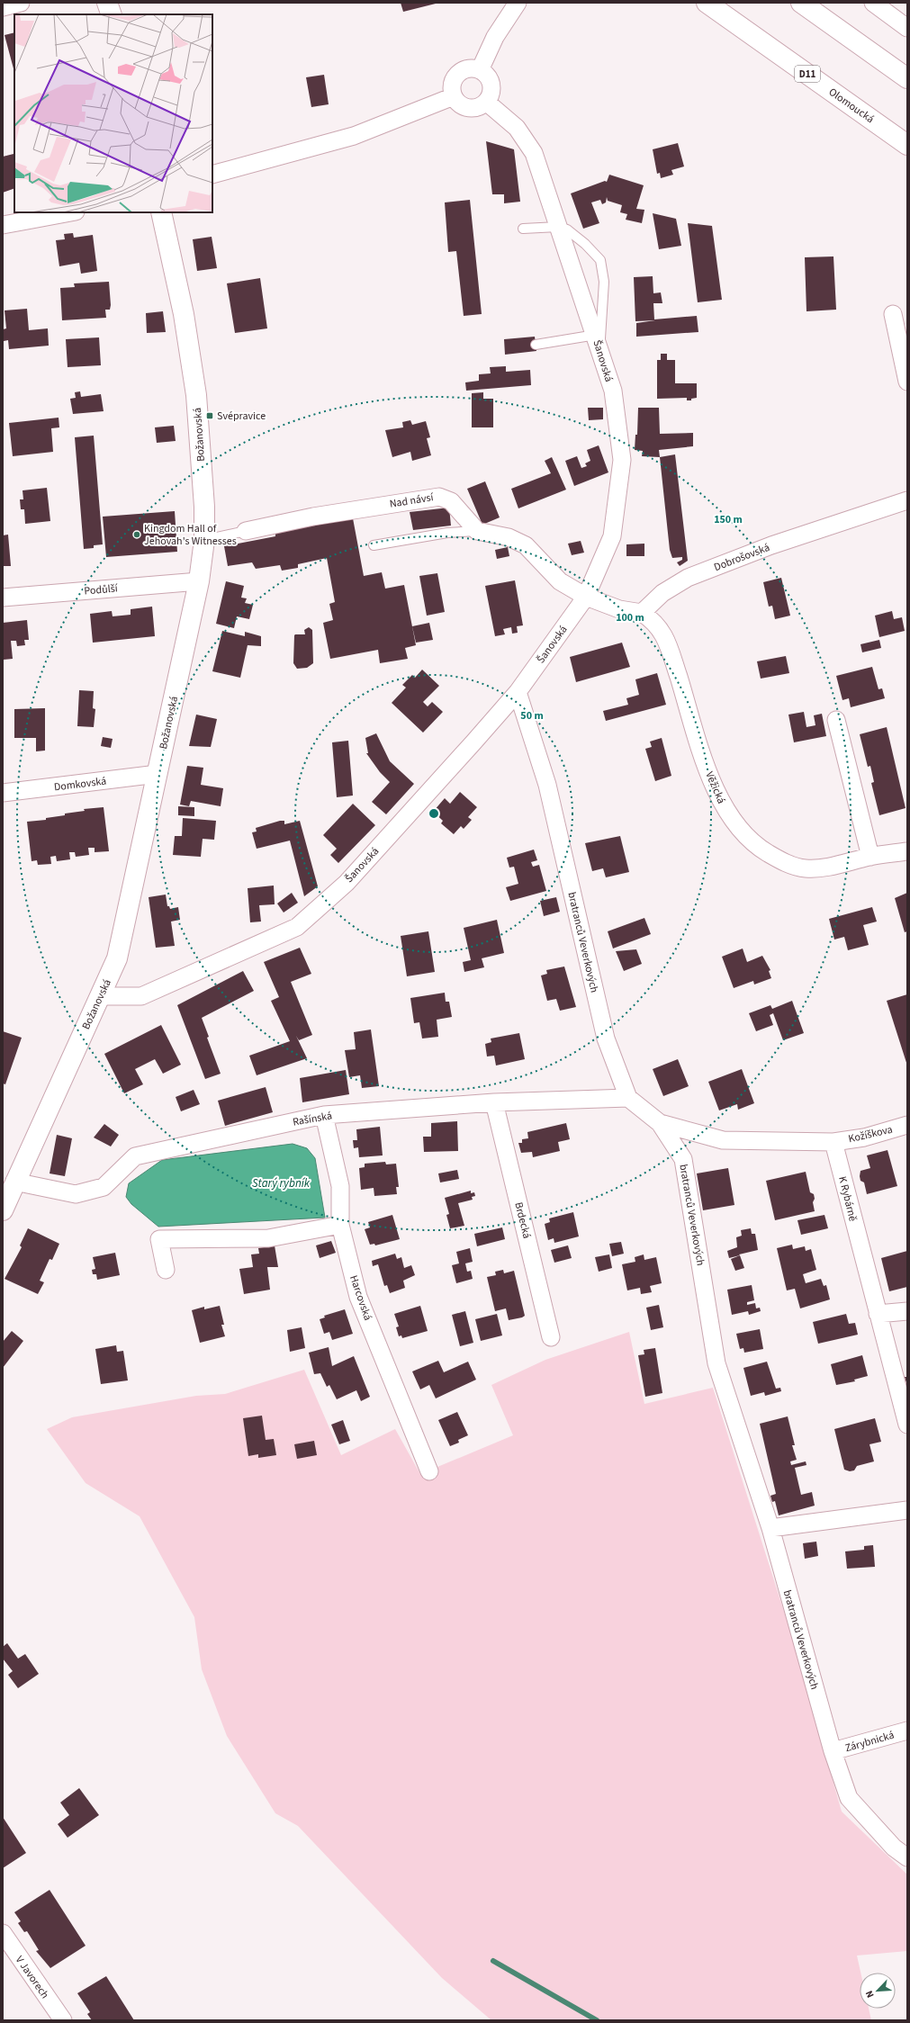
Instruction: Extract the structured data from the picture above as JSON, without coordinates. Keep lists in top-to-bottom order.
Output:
{
  "streets": {
    "main road": ["D11", "Olomoucká", "Božanovská"],
    "street": [
      "Šanovská",
      "Nad návsí",
      "Dobrošovská",
      "Podůlší",
      "Domkovská",
      "Věžická",
      "bratranců Veverkových",
      "Rašínská",
      "Kožíškova",
      "K Rybárně",
      "Brdecká",
      "Harcovská",
      "Zárybnická",
      "V Javorech"
    ]
  },
  "crossings": [
    ["Šanovská", "Božanovská"],
    ["Šanovská", "bratranců Veverkových"],
    ["Božanovská", "Nad návsí"],
    ["Božanovská", "Podůlší"],
    ["Božanovská", "Domkovská"],
    ["Božanovská", "Rašínská"],
    ["Dobrošovská", "Věžická"],
    ["bratranců Veverkových", "Rašínská"],
    ["bratranců Veverkových", "Zárybnická"],
    ["Rašínská", "Brdecká"],
    ["Rašínská", "Harcovská"],
    ["Kožíškova", "K Rybárně"]
  ],
  "water": ["Starý rybník"],
  "places": {
    "transit": ["Svépravice"],
    "other": ["Kingdom Hall of Jehovah's Witnesses"]
  },
  "north": "bottom left",
  "rings": ["150 m", "100 m", "50 m"]
}
